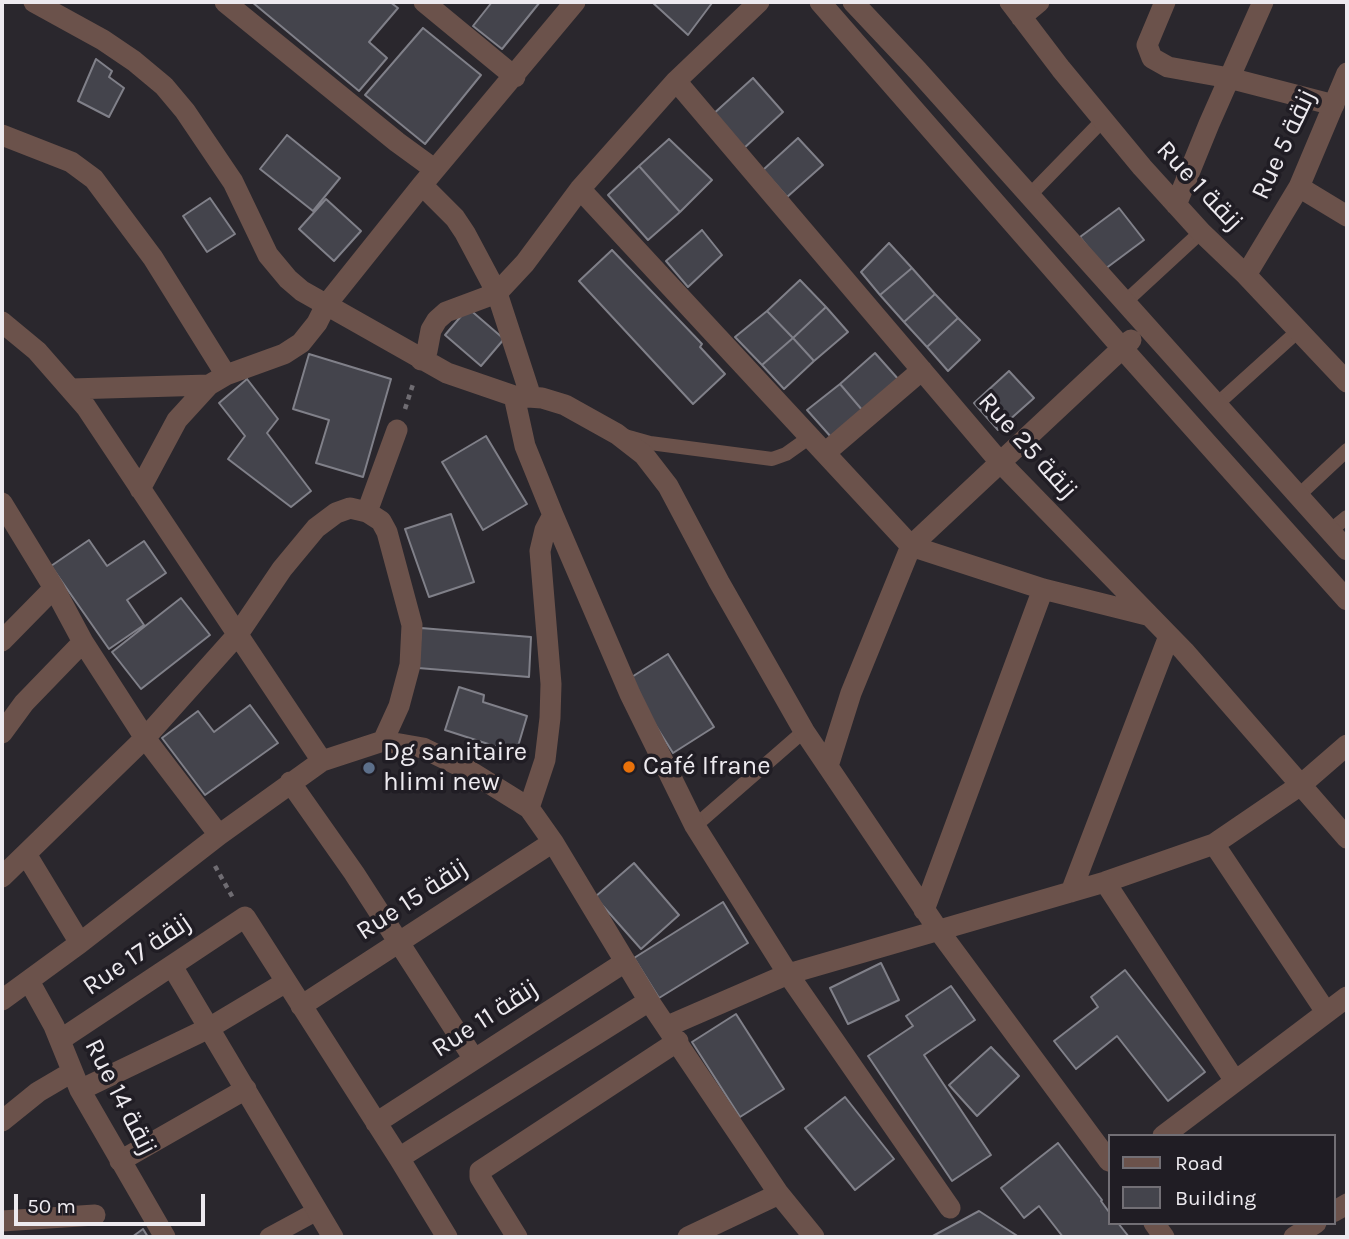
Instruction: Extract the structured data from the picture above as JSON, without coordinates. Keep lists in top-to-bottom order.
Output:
{
  "streets": {
    "street": [
      "Rue 5 زنقة",
      "Rue 1 زنقة",
      "Rue 25 زنقة",
      "Rue 15 زنقة",
      "Rue 17 زنقة",
      "Rue 11 زنقة",
      "Rue 14 زنقة"
    ]
  },
  "crossings": [
    ["Rue 5 زنقة", "Rue 1 زنقة"],
    ["Rue 17 زنقة", "Rue 14 زنقة"]
  ],
  "places": ["Café Ifrane", "Dg sanitaire hlimi new"],
  "legend": ["Road", "Building"],
  "scale_bar": "50 m"
}
